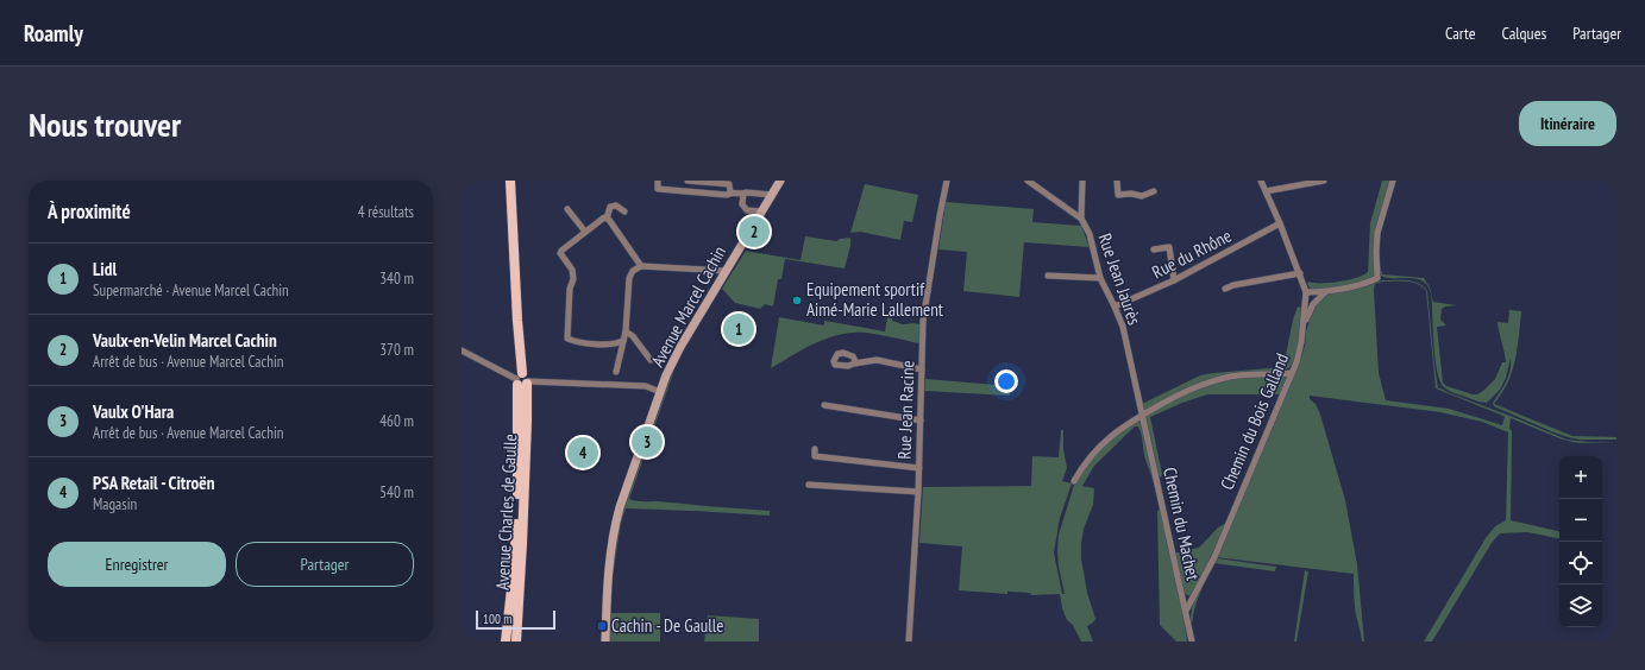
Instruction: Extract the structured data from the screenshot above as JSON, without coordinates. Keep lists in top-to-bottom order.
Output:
{
  "streets": {
    "main road": ["Avenue Charles de Gaulle"],
    "street": [
      "Rue du Rhône",
      "Rue Jean Jaurès",
      "Avenue Marcel Cachin",
      "Rue Jean Racine",
      "Chemin du Bois Galland",
      "Chemin du Machet"
    ]
  },
  "crossings": [
    ["Rue du Rhône", "Rue Jean Jaurès"],
    ["Rue Jean Jaurès", "Chemin du Machet"],
    ["Chemin du Bois Galland", "Chemin du Machet"]
  ],
  "places": {
    "other": ["Equipement sportif Aimé-Marie Lallement"],
    "transit": ["Cachin - De Gaulle"]
  },
  "scale_bar": "100 m",
  "page": {
    "header": "Roamly",
    "nav": ["Carte", "Calques", "Partager"],
    "buttons": [
      "Itinéraire",
      ["Enregistrer", "Partager"]
    ],
    "title": "Nous trouver",
    "heading": ["À proximité", "4 résultats"],
    "pins": [
      "2",
      "1",
      "3",
      "4"
    ],
    "list": [
      {
        "mark": "1",
        "name": "Lidl",
        "note": "Supermarché · Avenue Marcel Cachin",
        "value": "340 m"
      },
      {
        "mark": "2",
        "name": "Vaulx-en-Velin Marcel Cachin",
        "note": "Arrêt de bus · Avenue Marcel Cachin",
        "value": "370 m"
      },
      {
        "mark": "3",
        "name": "Vaulx O'Hara",
        "note": "Arrêt de bus · Avenue Marcel Cachin",
        "value": "460 m"
      },
      {
        "mark": "4",
        "name": "PSA Retail - Citroën",
        "note": "Magasin",
        "value": "540 m"
      }
    ],
    "map_buttons": ["+", "−"],
    "scale": "100 m"
  }
}
